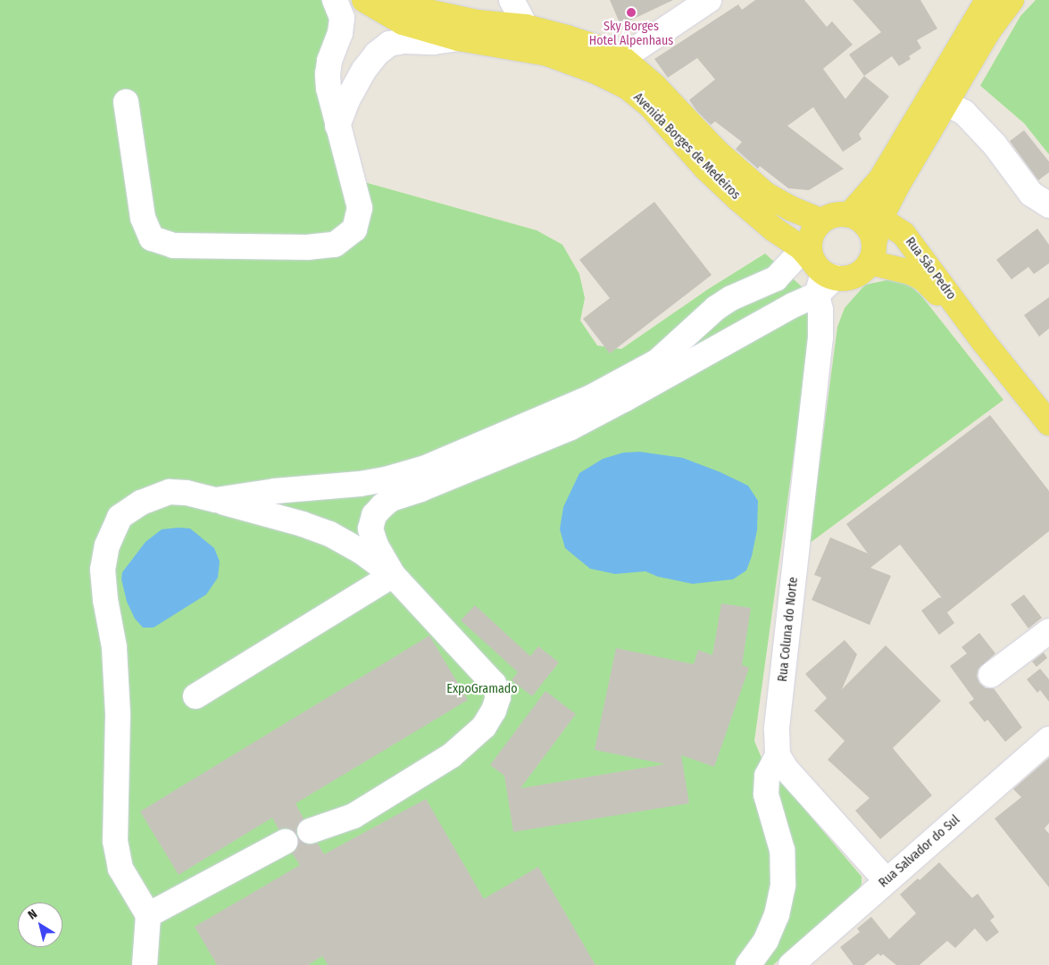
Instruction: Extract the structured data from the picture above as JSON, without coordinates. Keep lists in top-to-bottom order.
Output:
{
  "streets": {
    "main road": ["Avenida Borges de Medeiros", "Rua São Pedro"],
    "street": ["Rua Coluna do Norte", "Rua Salvador do Sul"]
  },
  "crossings": [
    ["Avenida Borges de Medeiros", "Rua São Pedro"],
    ["Avenida Borges de Medeiros", "Rua Coluna do Norte"],
    ["Rua São Pedro", "Rua Coluna do Norte"]
  ],
  "parks": ["ExpoGramado"],
  "places": ["Sky Borges Hotel Alpenhaus"],
  "north": "top left"
}
